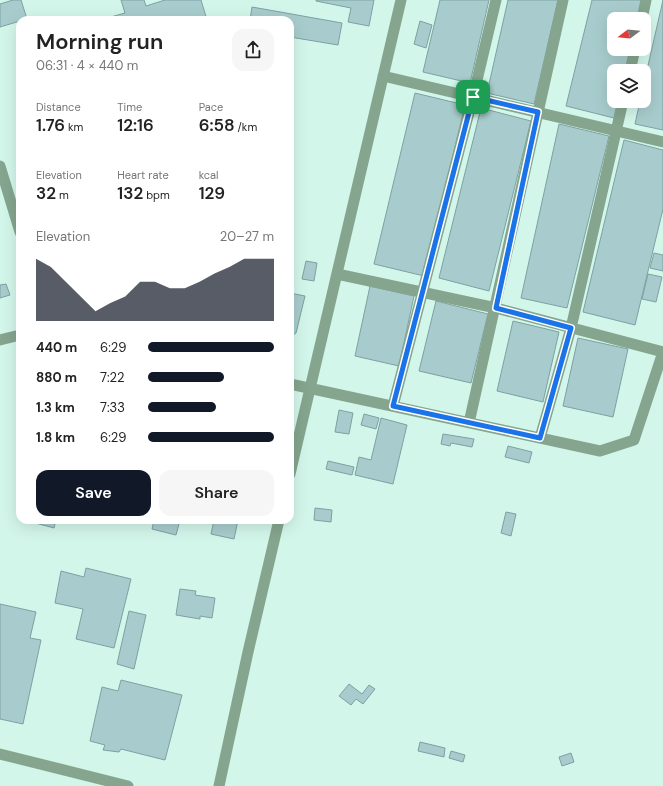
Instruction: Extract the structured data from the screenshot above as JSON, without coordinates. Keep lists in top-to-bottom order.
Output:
{
  "north": "left",
  "page": {
    "heading": ["Morning run", "06:31 · 4 × 440 m"],
    "stats": [
      ["Distance", "1.76 km"],
      ["Time", "12:16"],
      ["Pace", "6:58 /km"],
      ["Elevation", "32 m"],
      ["Heart rate", "132 bpm"],
      ["kcal", "129"]
    ],
    "chart": ["Elevation", "20–27 m"],
    "list": [
      {
        "name": "440 m",
        "note": "6:29"
      },
      {
        "name": "880 m",
        "note": "7:22"
      },
      {
        "name": "1.3 km",
        "note": "7:33"
      },
      {
        "name": "1.8 km",
        "note": "6:29"
      }
    ],
    "buttons": ["Save", "Share"]
  }
}
